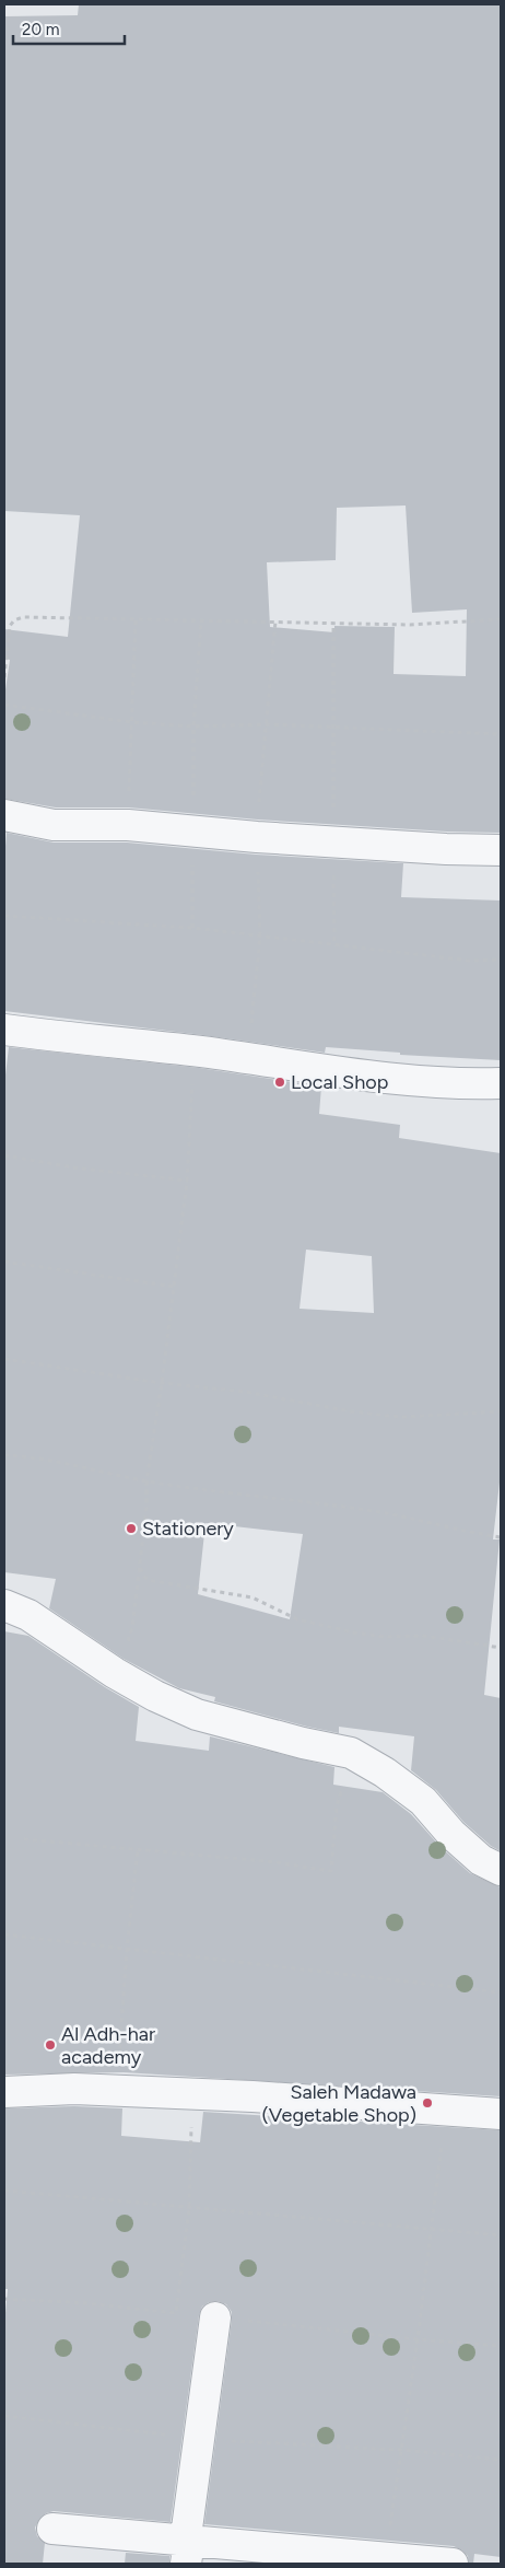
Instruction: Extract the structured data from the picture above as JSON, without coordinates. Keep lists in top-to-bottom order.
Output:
{
  "places": [
    "Local Shop",
    "Stationery",
    "Al Adh-har academy",
    "Saleh Madawa (Vegetable Shop)"
  ],
  "scale_bar": "20 m"
}
